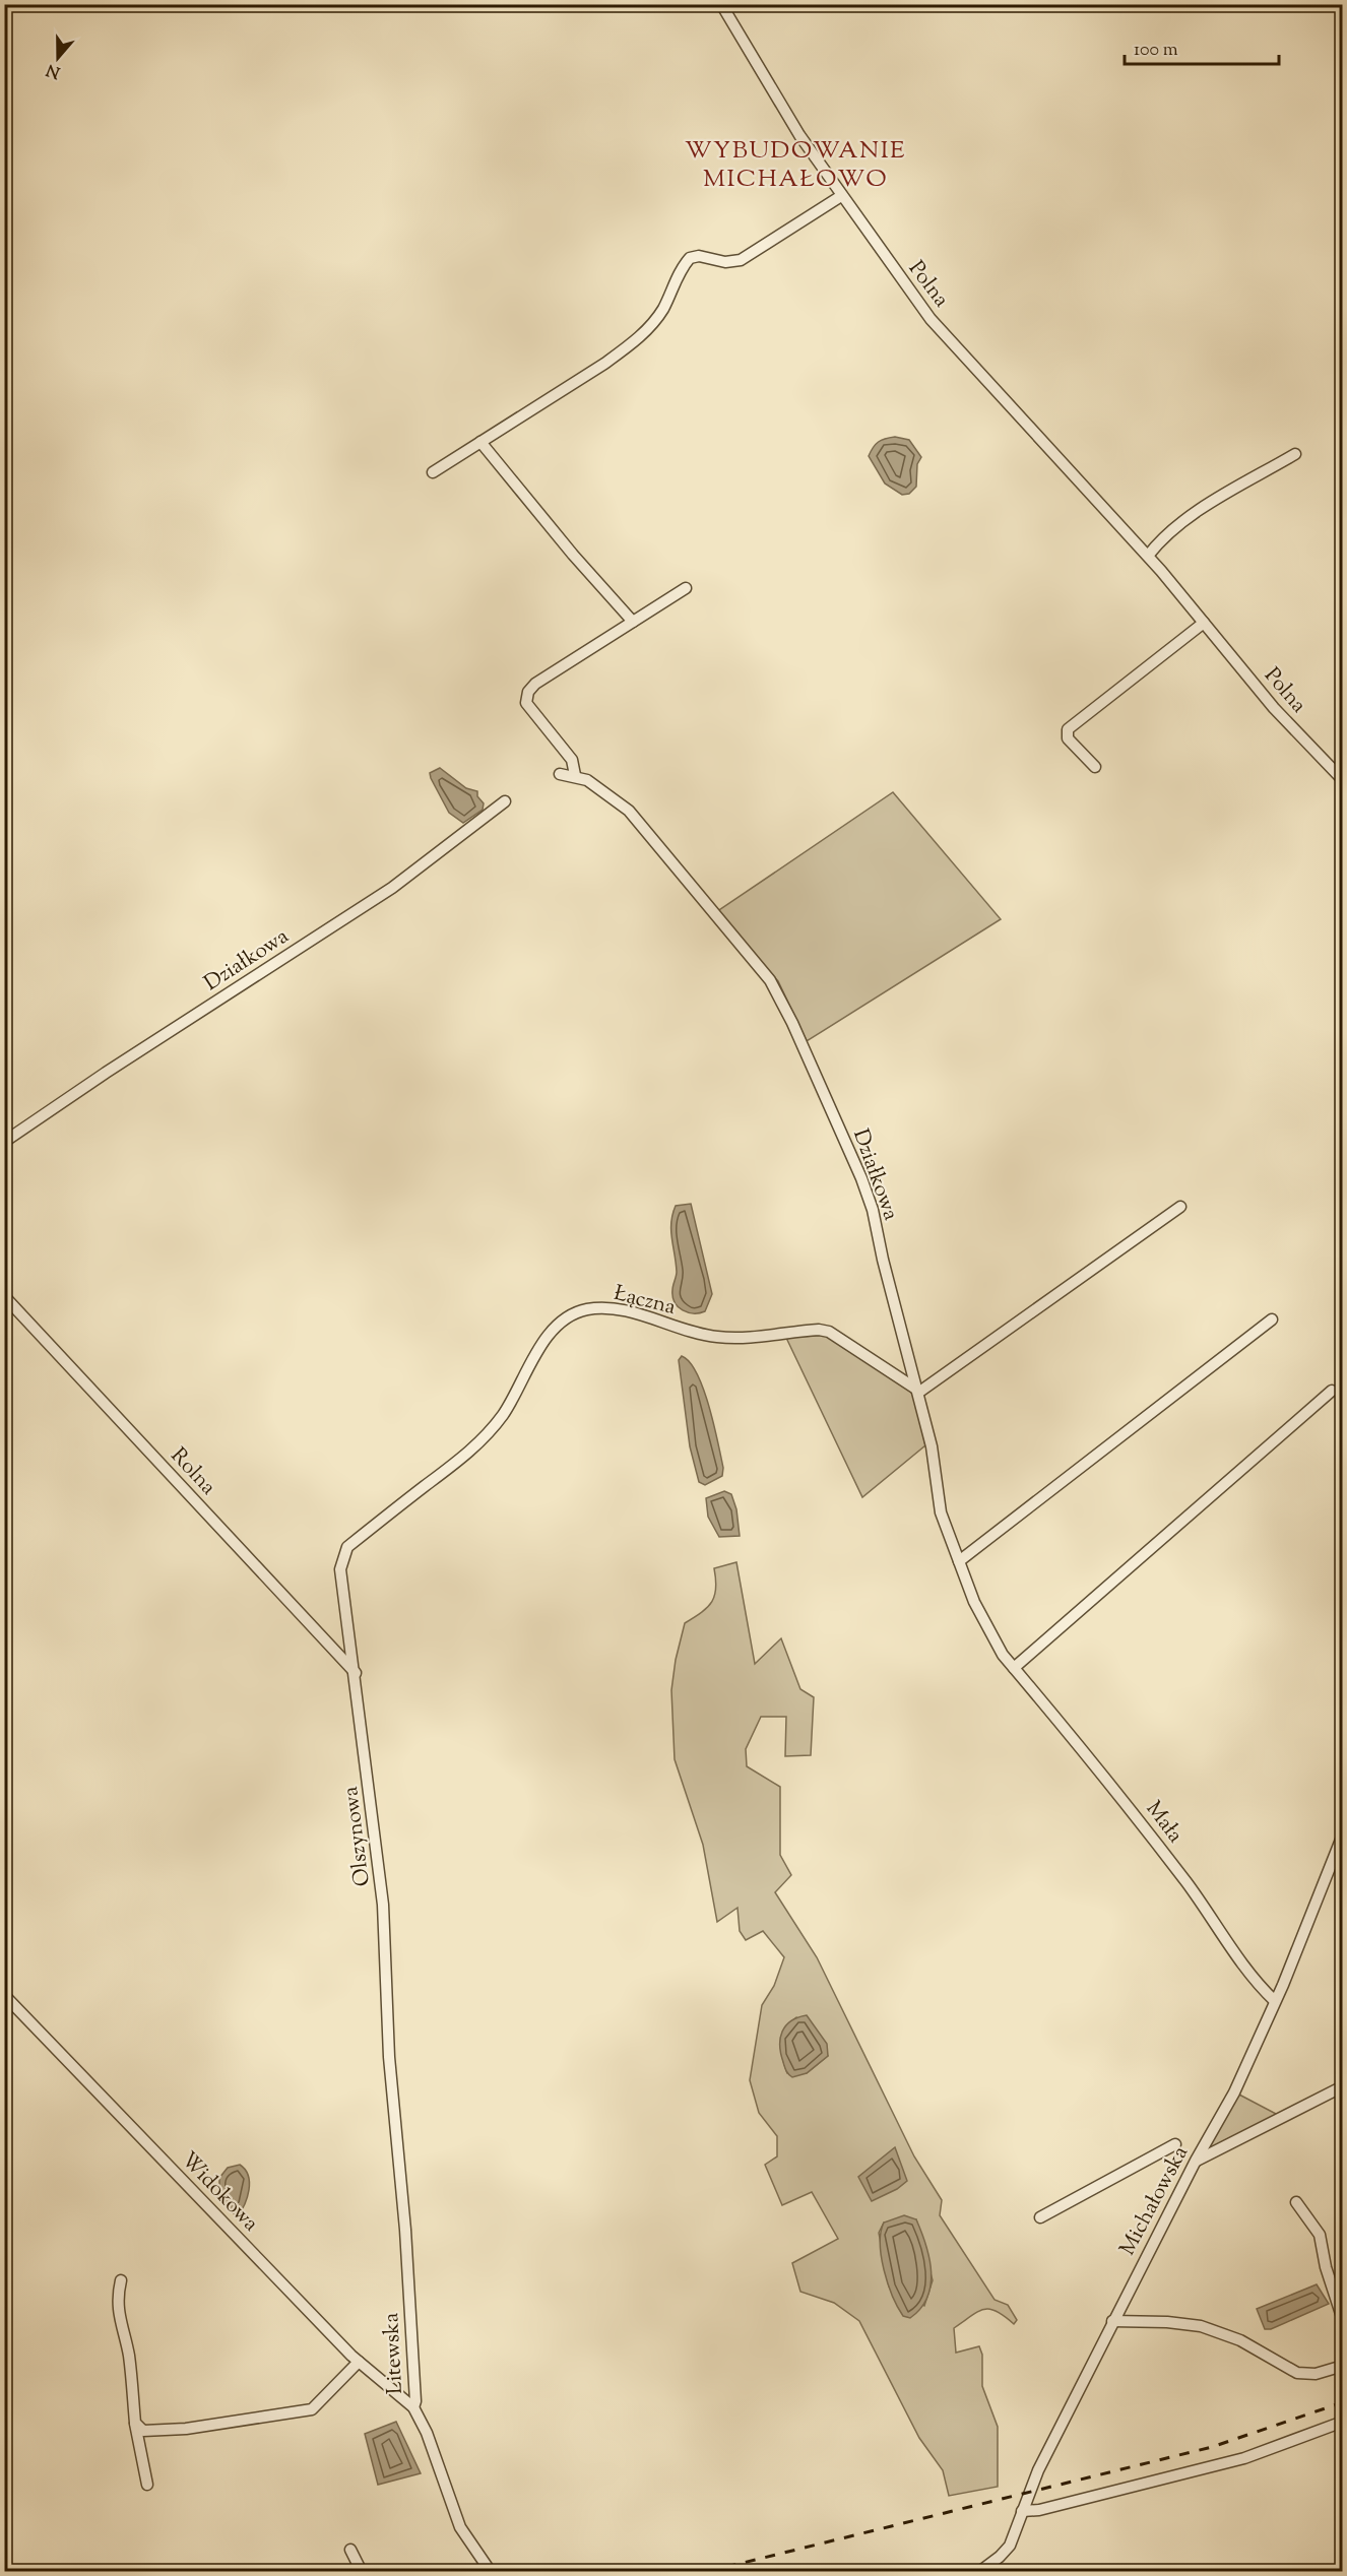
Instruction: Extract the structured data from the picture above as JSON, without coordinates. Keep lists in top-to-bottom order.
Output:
{
  "streets": {
    "street": [
      "Polna",
      "Działkowa",
      "Łączna",
      "Rolna",
      "Mała",
      "Olszynowa",
      "Widokowa",
      "Michałowska",
      "Litewska"
    ]
  },
  "crossings": [
    ["Działkowa", "Łączna"],
    ["Działkowa", "Mała"],
    ["Łączna", "Olszynowa"],
    ["Rolna", "Olszynowa"],
    ["Mała", "Michałowska"],
    ["Olszynowa", "Litewska"],
    ["Widokowa", "Litewska"]
  ],
  "districts": ["WYBUDOWANIE MICHAŁOWO"],
  "scale_bar": "100 m",
  "north": "bottom"
}
